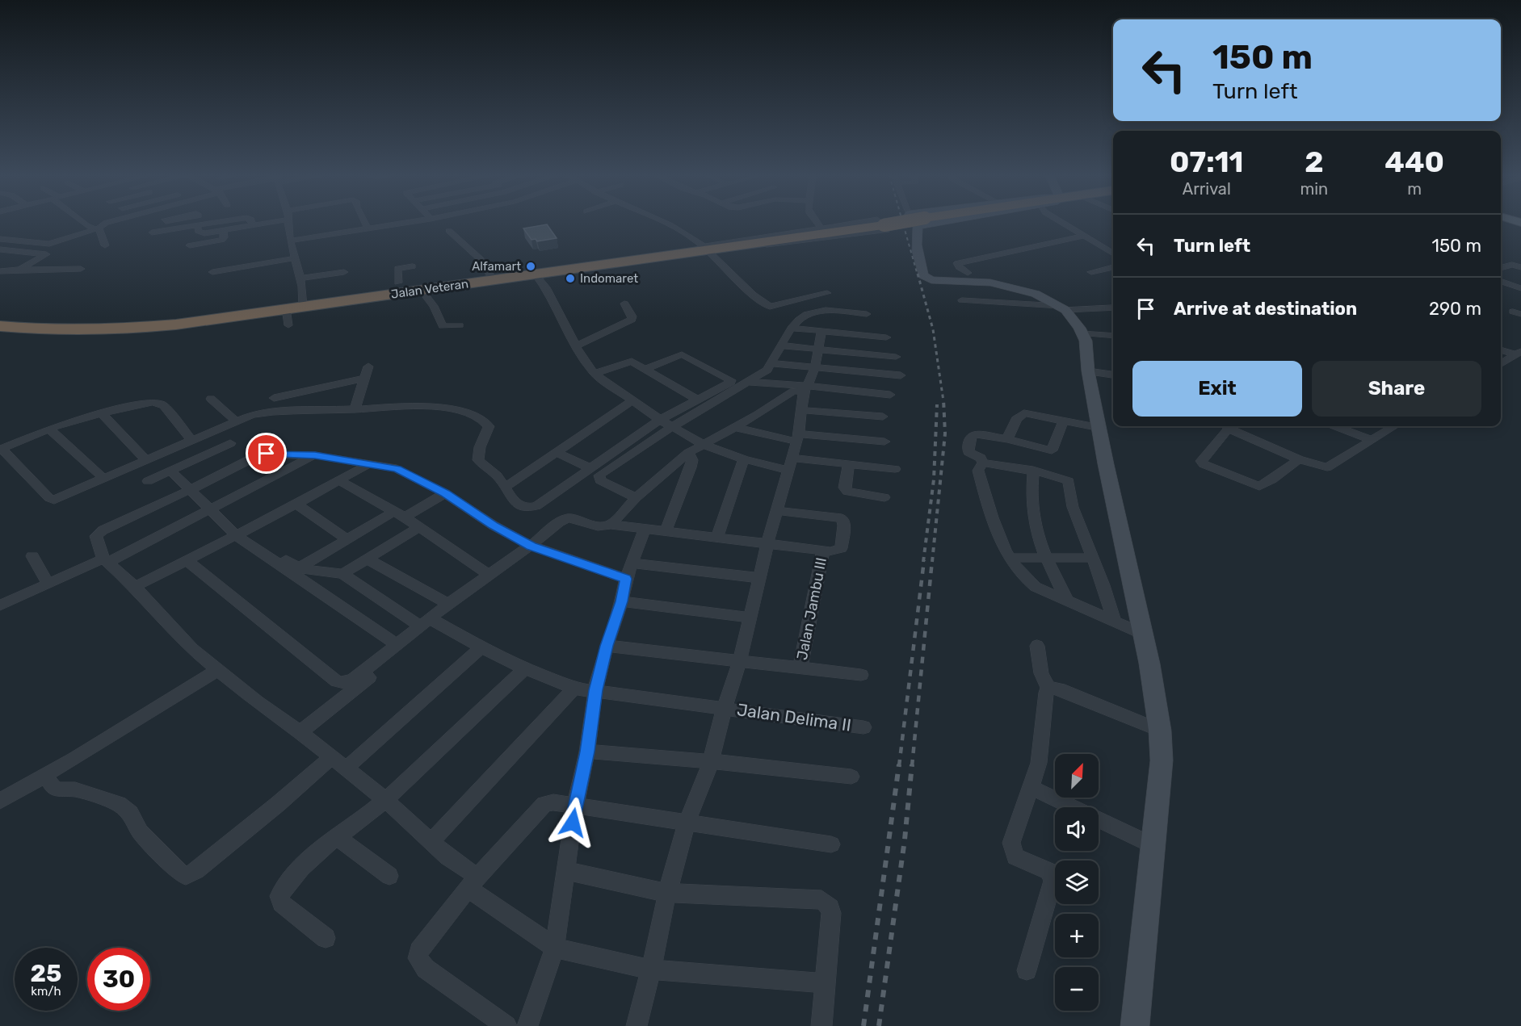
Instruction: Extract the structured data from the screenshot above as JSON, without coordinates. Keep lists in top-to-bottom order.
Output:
{
  "streets": {
    "highway": ["Jalan Veteran"],
    "street": ["Jalan Jambu III", "Jalan Delima II"]
  },
  "places": ["Alfamart", "Indomaret"],
  "north": "top right",
  "page": {
    "turn": ["150 m", "Turn left"],
    "eta": [
      "07:11",
      "Arrival",
      "2",
      "min",
      "440",
      "m"
    ],
    "list": [
      {
        "name": "Turn left",
        "value": "150 m"
      },
      {
        "name": "Arrive at destination",
        "value": "290 m"
      }
    ],
    "buttons": ["Exit", "Share"],
    "map_buttons": ["+", "−"],
    "speed": "25 km/h",
    "limit": "30"
  }
}
